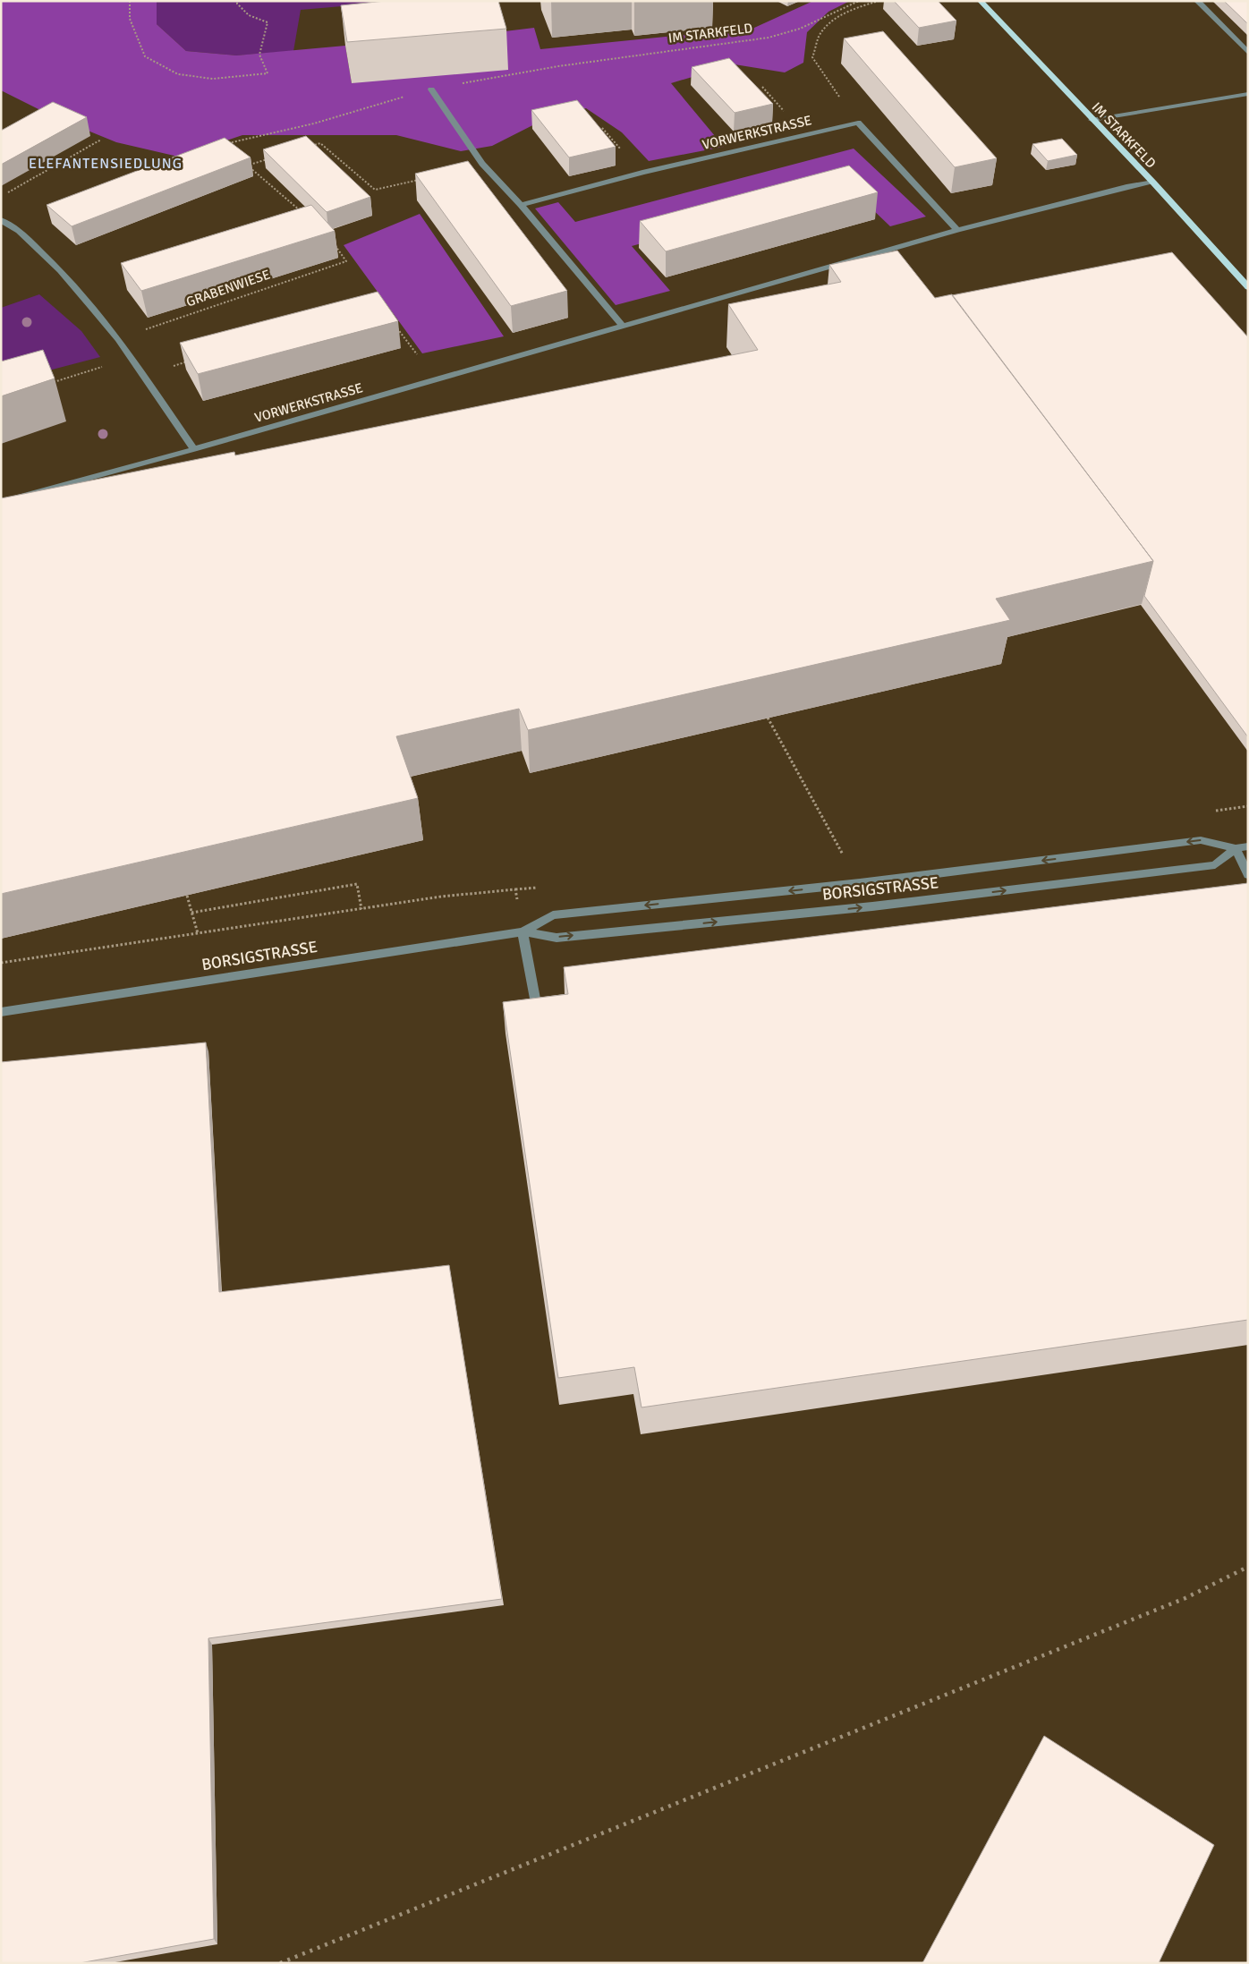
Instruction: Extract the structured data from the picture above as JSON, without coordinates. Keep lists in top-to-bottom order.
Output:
{
  "streets": {
    "main road": ["IM STARKFELD"],
    "street": ["VORWERKSTRASSE", "BORSIGSTRASSE"],
    "path": ["GRABENWIESE"]
  },
  "crossings": [
    ["IM STARKFELD", "VORWERKSTRASSE"]
  ],
  "districts": ["ELEFANTENSIEDLUNG"]
}
